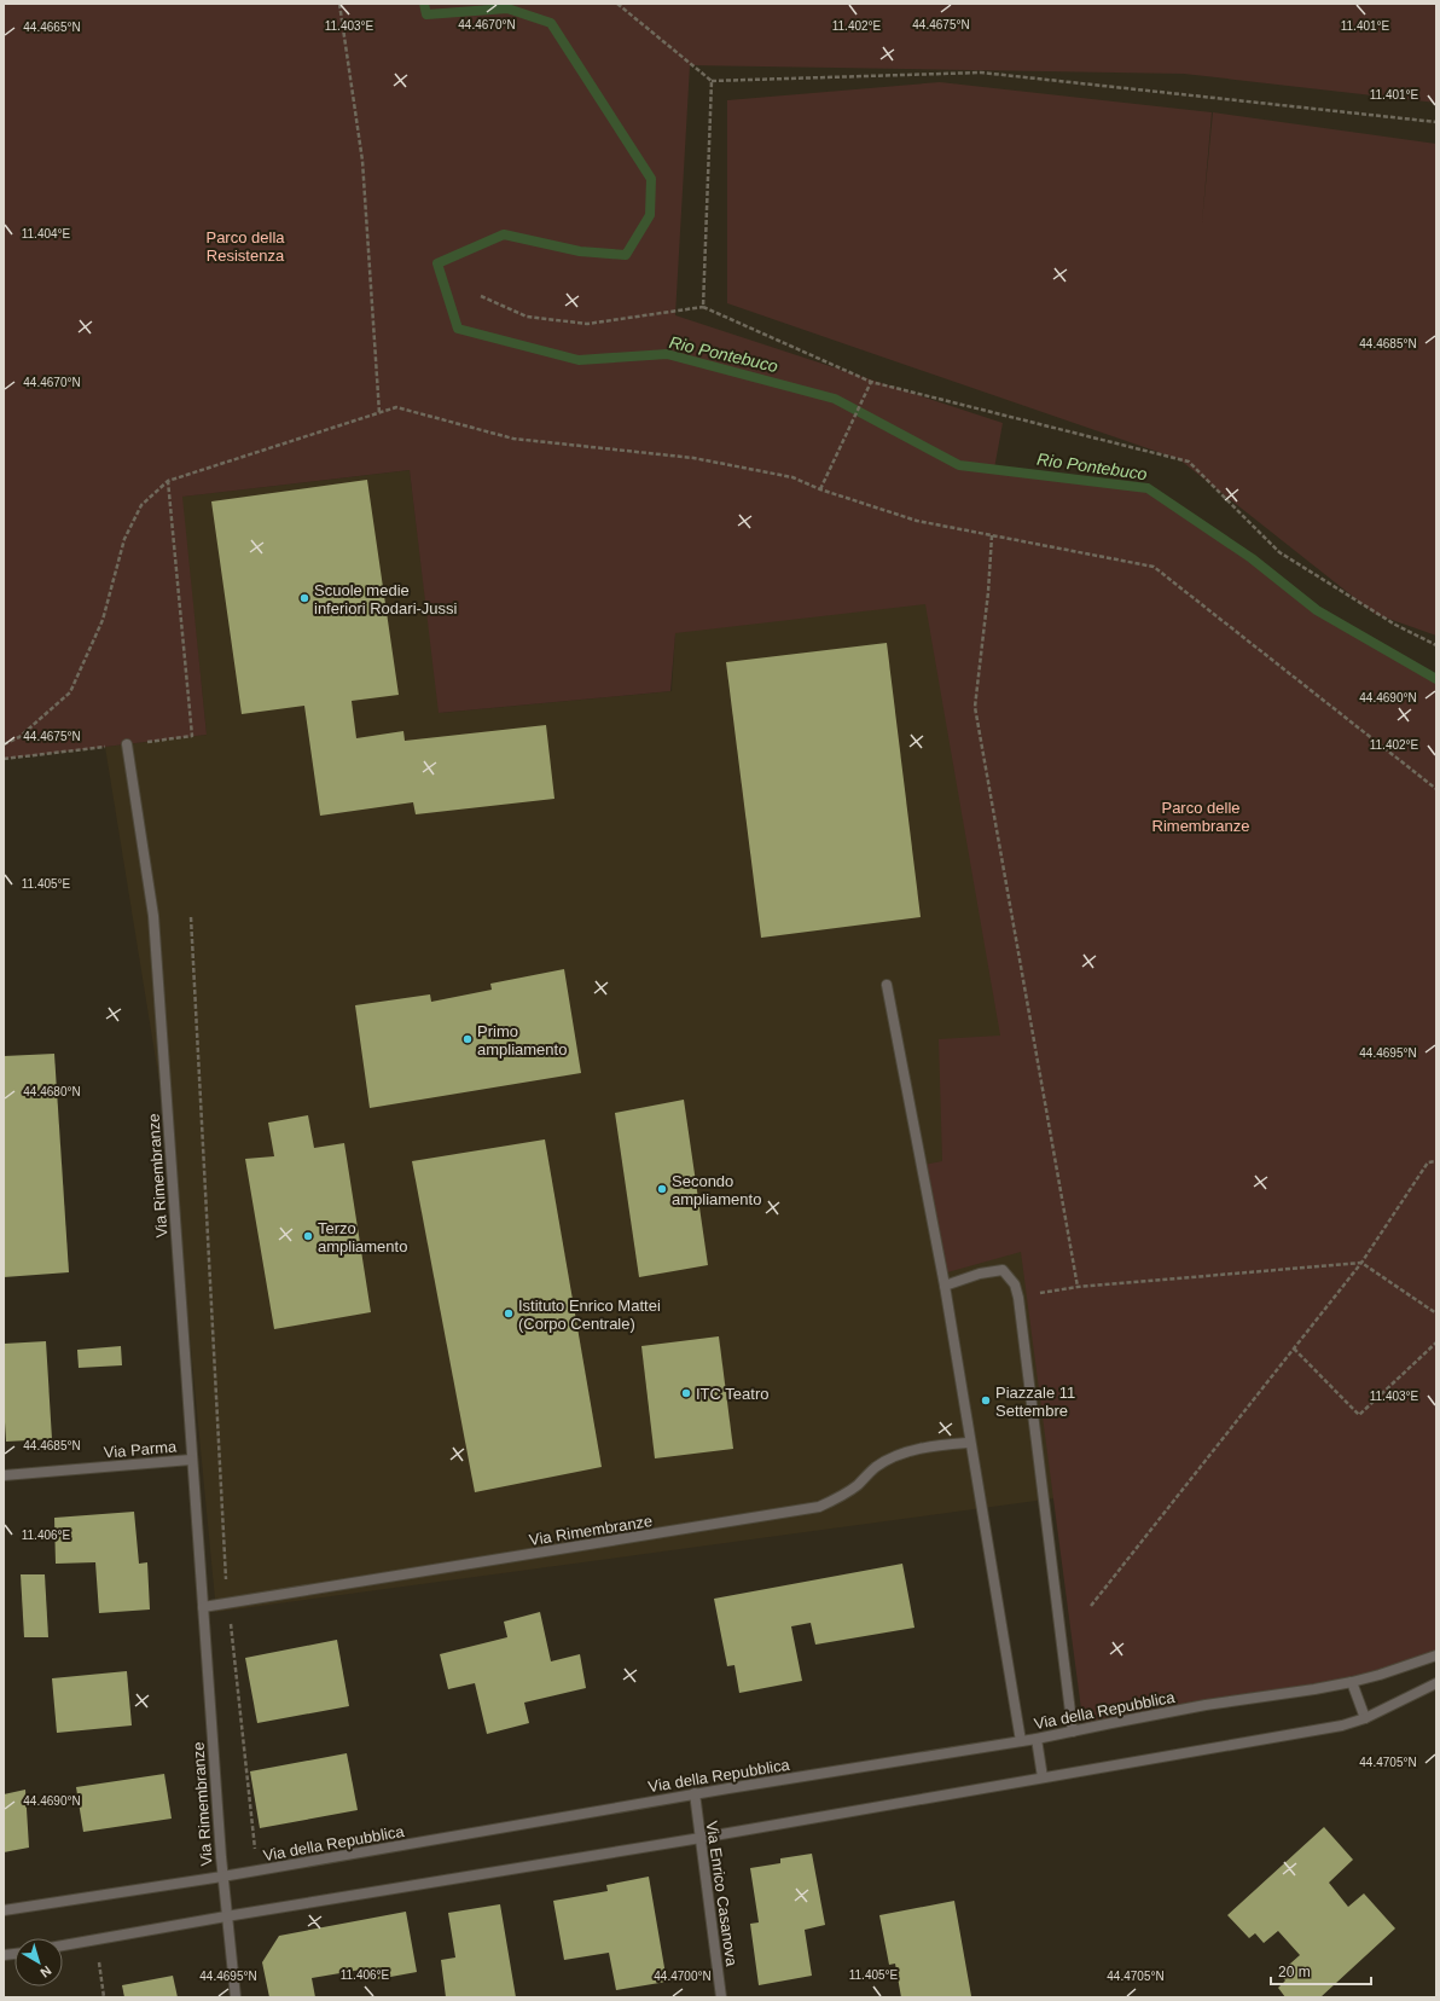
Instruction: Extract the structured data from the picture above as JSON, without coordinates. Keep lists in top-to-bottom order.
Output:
{
  "streets": {
    "street": [
      "Via Rimembranze",
      "Via Parma",
      "Via della Repubblica",
      "Via Enrico Casanova"
    ]
  },
  "crossings": [
    ["Via Rimembranze", "Via Parma"],
    ["Via Rimembranze", "Via della Repubblica"],
    ["Via della Repubblica", "Via Enrico Casanova"]
  ],
  "water": ["Rio Pontebuco"],
  "parks": ["Parco della Resistenza", "Parco delle Rimembranze"],
  "places": [
    "Scuole medie inferiori Rodari-Jussi",
    "Primo ampliamento",
    "Secondo ampliamento",
    "Terzo ampliamento",
    "Istituto Enrico Mattei (Corpo Centrale)",
    "ITC Teatro",
    "Piazzale 11 Settembre"
  ],
  "scale_bar": "20 m",
  "north": "bottom right",
  "coordinates": [
    "44.4670°N",
    "44.4675°N",
    "11.401°E",
    "11.403°E",
    "11.402°E",
    "44.4665°N",
    "11.404°E",
    "44.4685°N",
    "44.4690°N",
    "11.405°E",
    "44.4695°N",
    "44.4680°N",
    "11.406°E",
    "44.4705°N",
    "44.4700°N"
  ]
}
